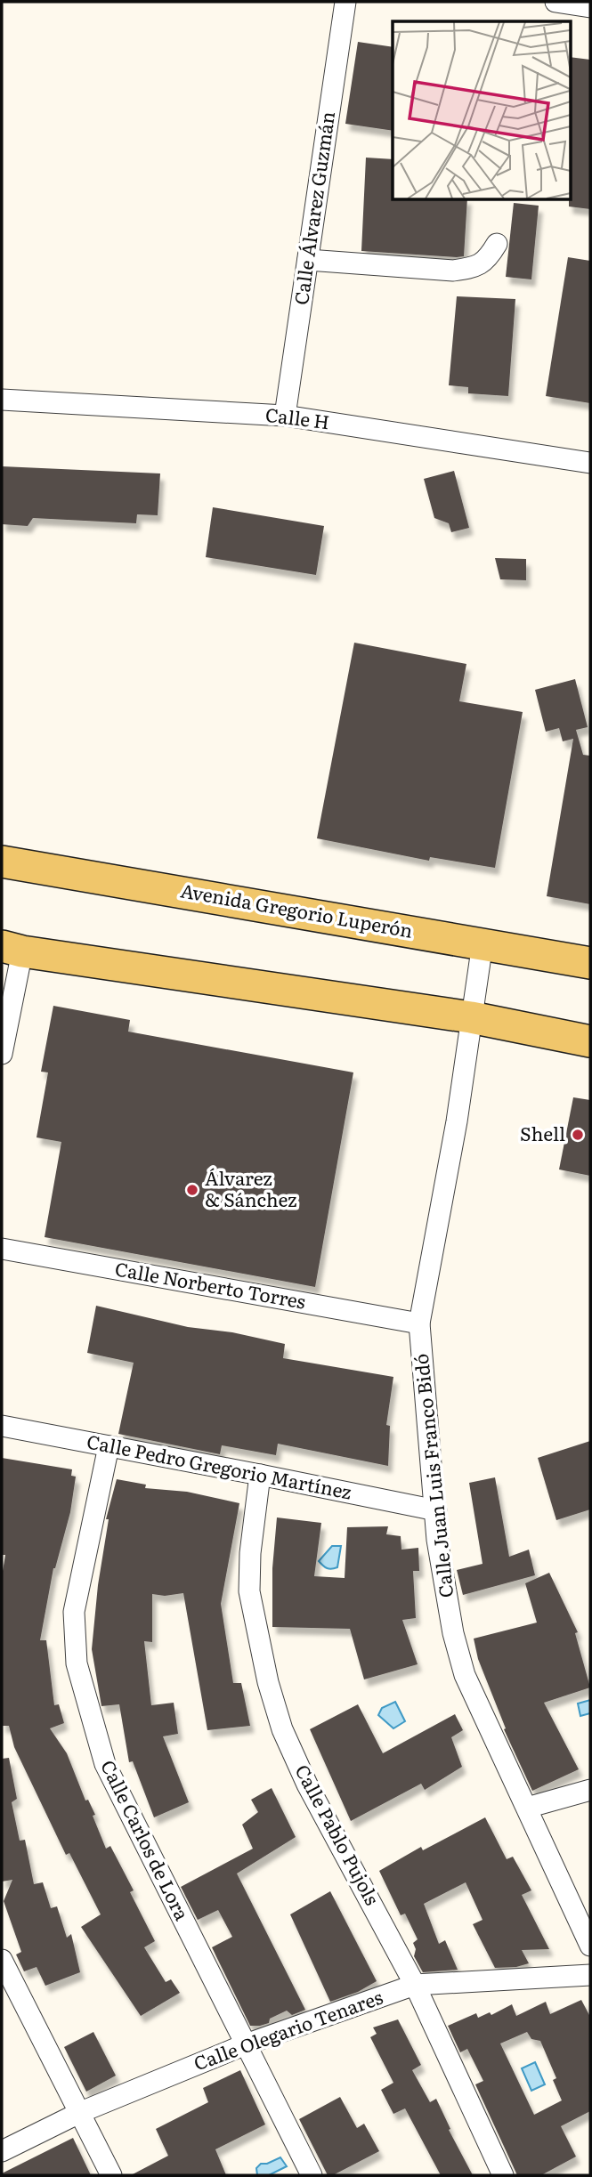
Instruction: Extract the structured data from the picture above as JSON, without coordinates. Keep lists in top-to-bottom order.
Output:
{
  "streets": {
    "main road": ["Avenida Gregorio Luperón"],
    "street": [
      "Calle Álvarez Guzmán",
      "Calle H",
      "Calle Norberto Torres",
      "Calle Pedro Gregorio Martínez",
      "Calle Juan Luis Franco Bidó",
      "Calle Pablo Pujols",
      "Calle Carlos de Lora",
      "Calle Olegario Tenares"
    ]
  },
  "crossings": [
    ["Calle Álvarez Guzmán", "Calle H"],
    ["Avenida Gregorio Luperón", "Calle Juan Luis Franco Bidó"],
    ["Calle Norberto Torres", "Calle Juan Luis Franco Bidó"],
    ["Calle Pedro Gregorio Martínez", "Calle Juan Luis Franco Bidó"],
    ["Calle Pedro Gregorio Martínez", "Calle Pablo Pujols"],
    ["Calle Pedro Gregorio Martínez", "Calle Carlos de Lora"],
    ["Calle Pablo Pujols", "Calle Olegario Tenares"],
    ["Calle Carlos de Lora", "Calle Olegario Tenares"]
  ],
  "places": ["Shell", "Álvarez & Sánchez"]
}
